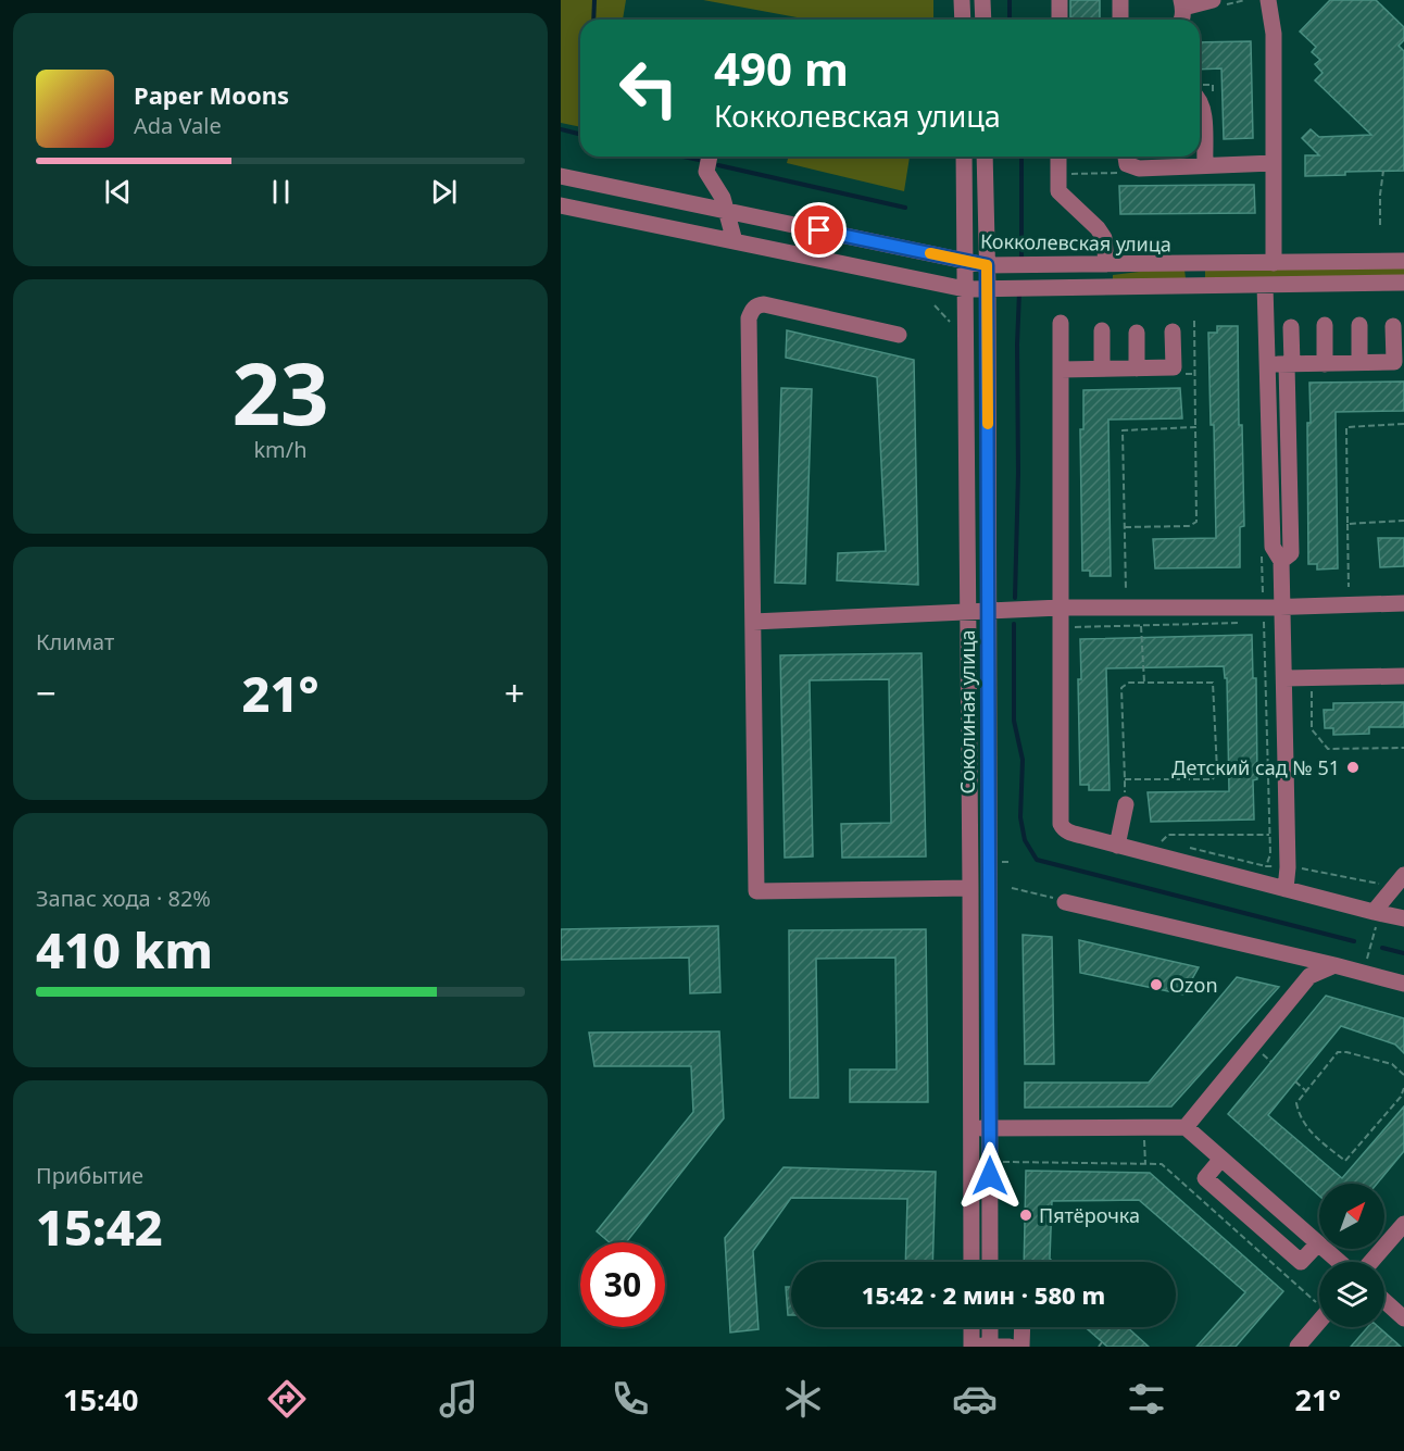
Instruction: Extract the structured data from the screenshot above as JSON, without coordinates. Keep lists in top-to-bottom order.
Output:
{
  "streets": {
    "street": ["Кокколевская улица", "Соколиная улица"]
  },
  "crossings": [
    ["Кокколевская улица", "Соколиная улица"]
  ],
  "places": ["Детский сад № 51", "Ozon", "Пятёрочка"],
  "north": "top right",
  "page": {
    "turn": ["490 m", "Кокколевская улица"],
    "song": ["Paper Moons", "Ada Vale"],
    "tile": [
      ["23", "km/h"],
      "Климат",
      ["Запас хода · 82%", "410 km"],
      ["Прибытие", "15:42"]
    ],
    "heat": ["−", "21°", "+"],
    "limit": "30",
    "trip": "15:42 · 2 мин · 580 m",
    "tabs": ["15:40", "21°"]
  }
}
